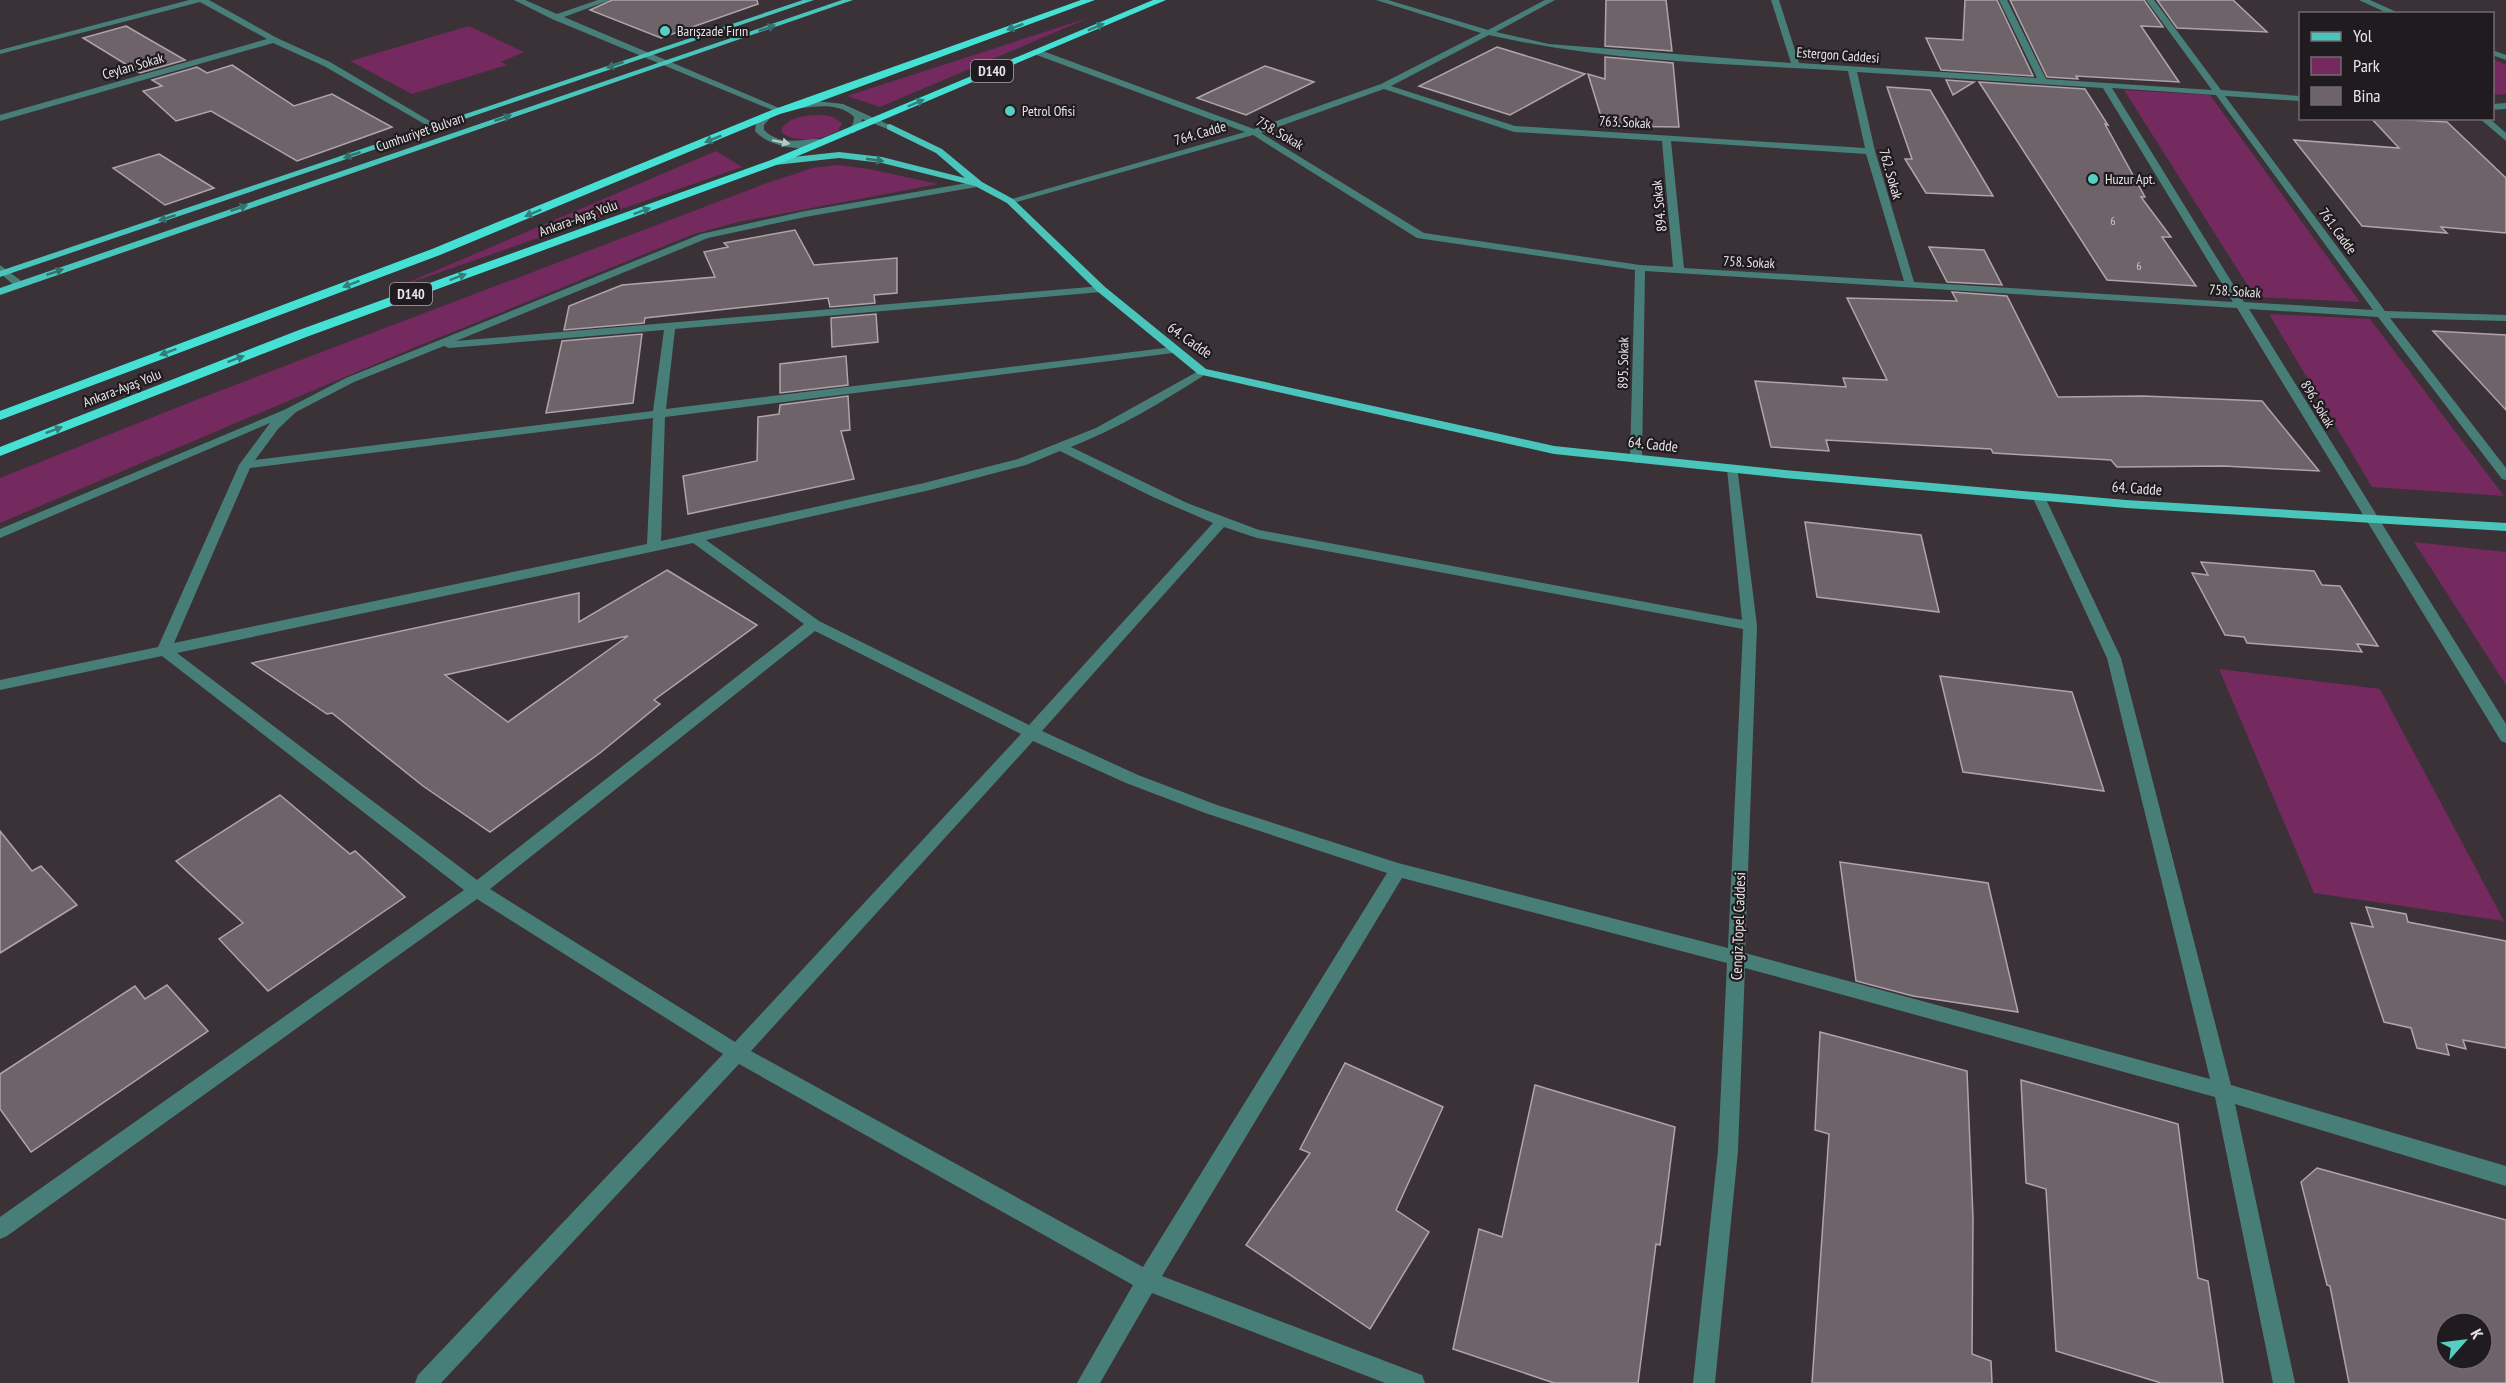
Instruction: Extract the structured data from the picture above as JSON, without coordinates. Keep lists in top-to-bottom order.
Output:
{
  "streets": {
    "highway": ["D140", "Ankara-Ayaş Yolu"],
    "main road": ["Cumhuriyet Bulvarı", "64. Cadde"],
    "street": [
      "Estergon Caddesi",
      "Ceylan Sokak",
      "763. Sokak",
      "764. Cadde",
      "758. Sokak",
      "762. Sokak",
      "894. Sokak",
      "761. Cadde",
      "895. Sokak",
      "896. Sokak",
      "Cengiz Topel Caddesi"
    ]
  },
  "crossings": [
    ["Estergon Caddesi", "764. Cadde"],
    ["Estergon Caddesi", "762. Sokak"],
    ["Estergon Caddesi", "761. Cadde"],
    ["Estergon Caddesi", "896. Sokak"],
    ["763. Sokak", "764. Cadde"],
    ["763. Sokak", "762. Sokak"],
    ["763. Sokak", "894. Sokak"],
    ["764. Cadde", "758. Sokak"],
    ["764. Cadde", "64. Cadde"],
    ["758. Sokak", "762. Sokak"],
    ["758. Sokak", "894. Sokak"],
    ["758. Sokak", "Ankara-Ayaş Yolu"],
    ["758. Sokak", "761. Cadde"],
    ["758. Sokak", "895. Sokak"],
    ["758. Sokak", "896. Sokak"],
    ["64. Cadde", "895. Sokak"],
    ["64. Cadde", "896. Sokak"],
    ["64. Cadde", "Cengiz Topel Caddesi"]
  ],
  "places": ["Barışzade Fırın", "Petrol Ofisi", "Huzur Apt."],
  "house_numbers": ["6", "6"],
  "legend": ["Yol", "Park", "Bina"],
  "north": "top right"
}
